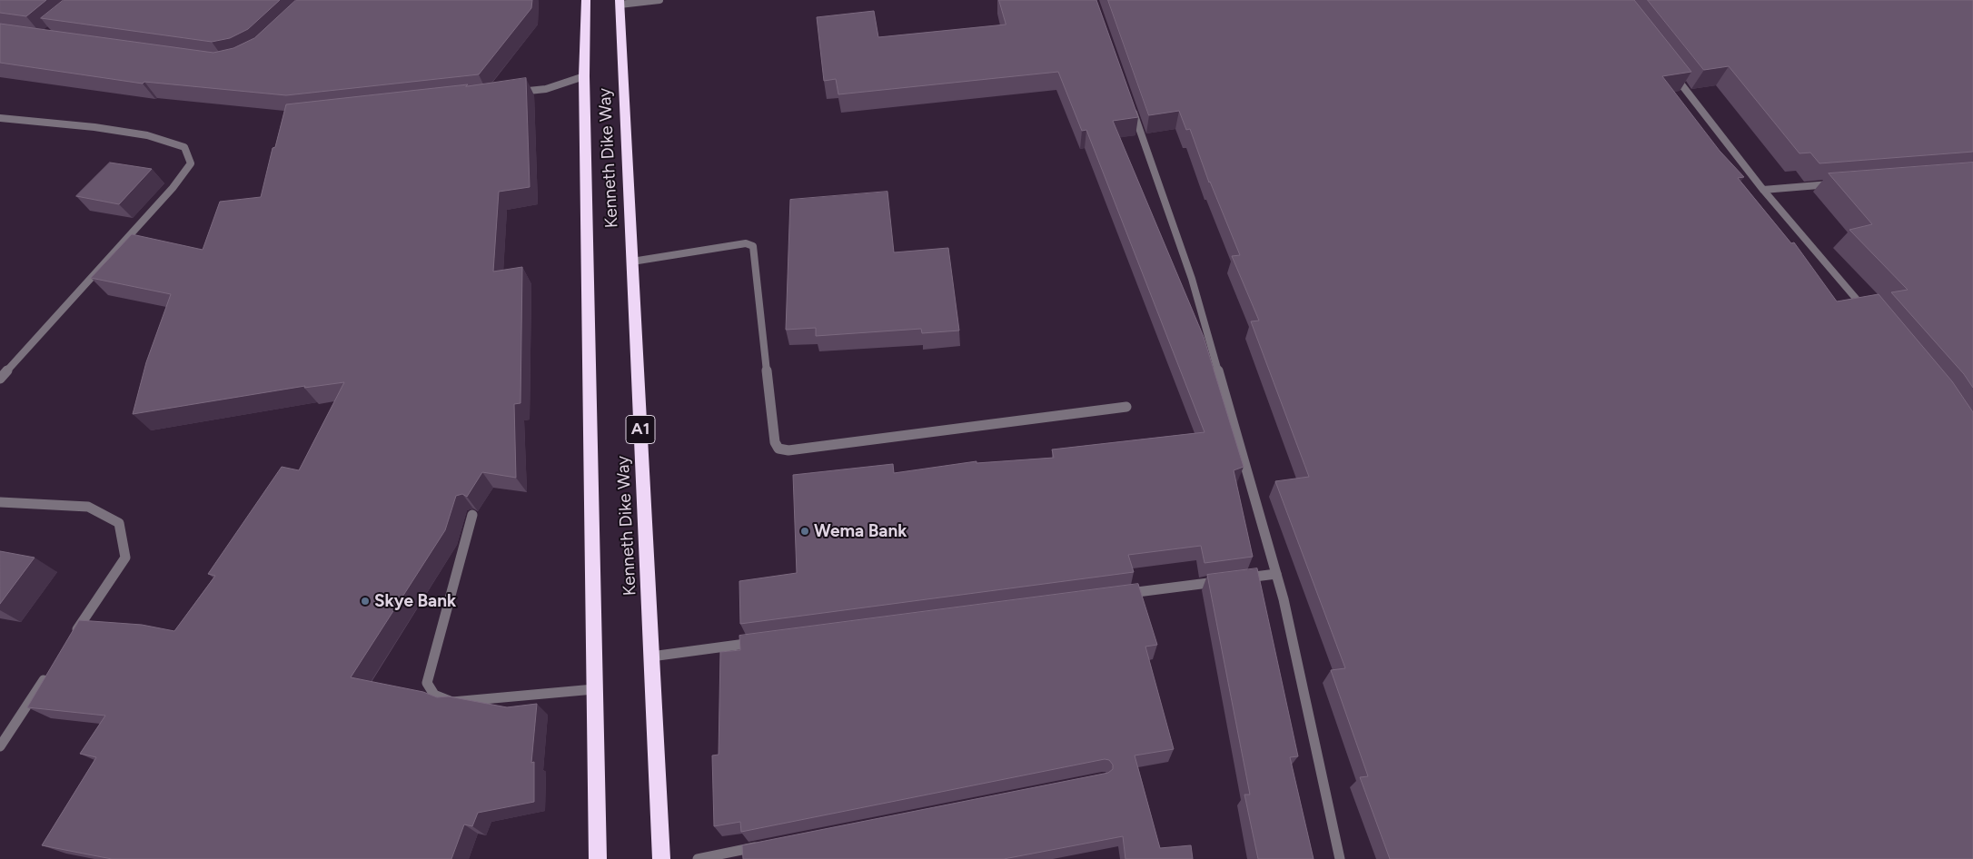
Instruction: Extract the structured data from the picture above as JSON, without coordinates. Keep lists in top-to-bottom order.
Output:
{
  "streets": {
    "highway": ["Kenneth Dike Way", "A1"]
  },
  "places": ["Wema Bank", "Skye Bank"]
}
